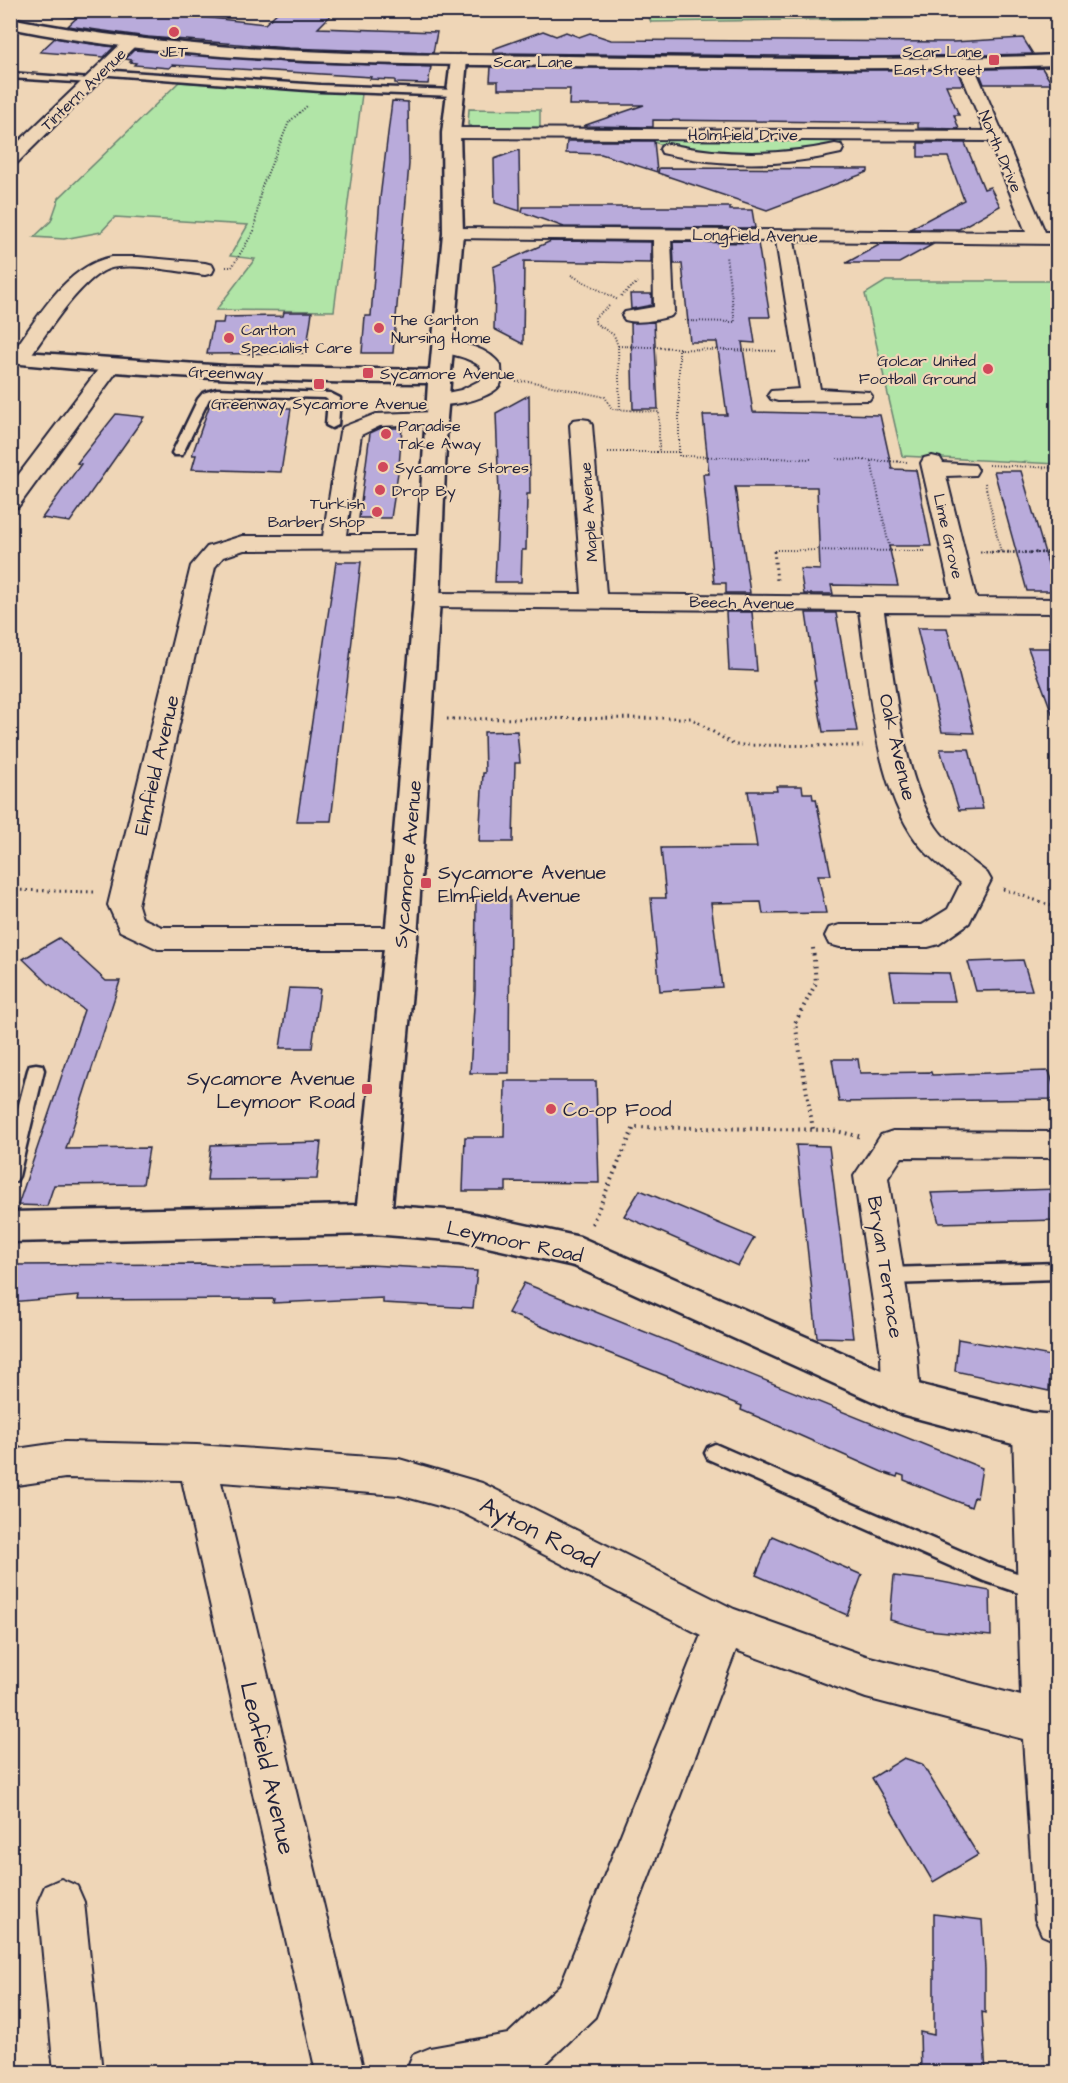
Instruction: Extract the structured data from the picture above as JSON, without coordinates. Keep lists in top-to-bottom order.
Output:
{
  "streets": {
    "street": [
      "Scar Lane",
      "Tintern Avenue",
      "Holmfield Drive",
      "North Drive",
      "Longfield Avenue",
      "Greenway",
      "Maple Avenue",
      "Lime Grove",
      "Beech Avenue",
      "Oak Avenue",
      "Elmfield Avenue",
      "Sycamore Avenue",
      "Leymoor Road",
      "Bryan Terrace",
      "Ayton Road",
      "Leafield Avenue"
    ]
  },
  "crossings": [
    ["Scar Lane", "Tintern Avenue"],
    ["Scar Lane", "North Drive"],
    ["Scar Lane", "Sycamore Avenue"],
    ["Holmfield Drive", "North Drive"],
    ["Holmfield Drive", "Sycamore Avenue"],
    ["North Drive", "Longfield Avenue"],
    ["Longfield Avenue", "Sycamore Avenue"],
    ["Greenway", "Sycamore Avenue"],
    ["Maple Avenue", "Beech Avenue"],
    ["Lime Grove", "Beech Avenue"],
    ["Beech Avenue", "Oak Avenue"],
    ["Beech Avenue", "Sycamore Avenue"],
    ["Elmfield Avenue", "Sycamore Avenue"],
    ["Sycamore Avenue", "Leymoor Road"],
    ["Leymoor Road", "Bryan Terrace"],
    ["Ayton Road", "Leafield Avenue"]
  ],
  "places": {
    "other": [
      "JET",
      "The Carlton Nursing Home",
      "Carlton Specialist Care",
      "Golcar United Football Ground",
      "Paradise Take Away",
      "Sycamore Stores",
      "Drop By",
      "Turkish Barber Shop",
      "Co-op Food"
    ],
    "transit": [
      "Scar Lane East Street",
      "Sycamore Avenue",
      "Greenway Sycamore Avenue",
      "Sycamore Avenue Elmfield Avenue",
      "Sycamore Avenue Leymoor Road"
    ]
  }
}
